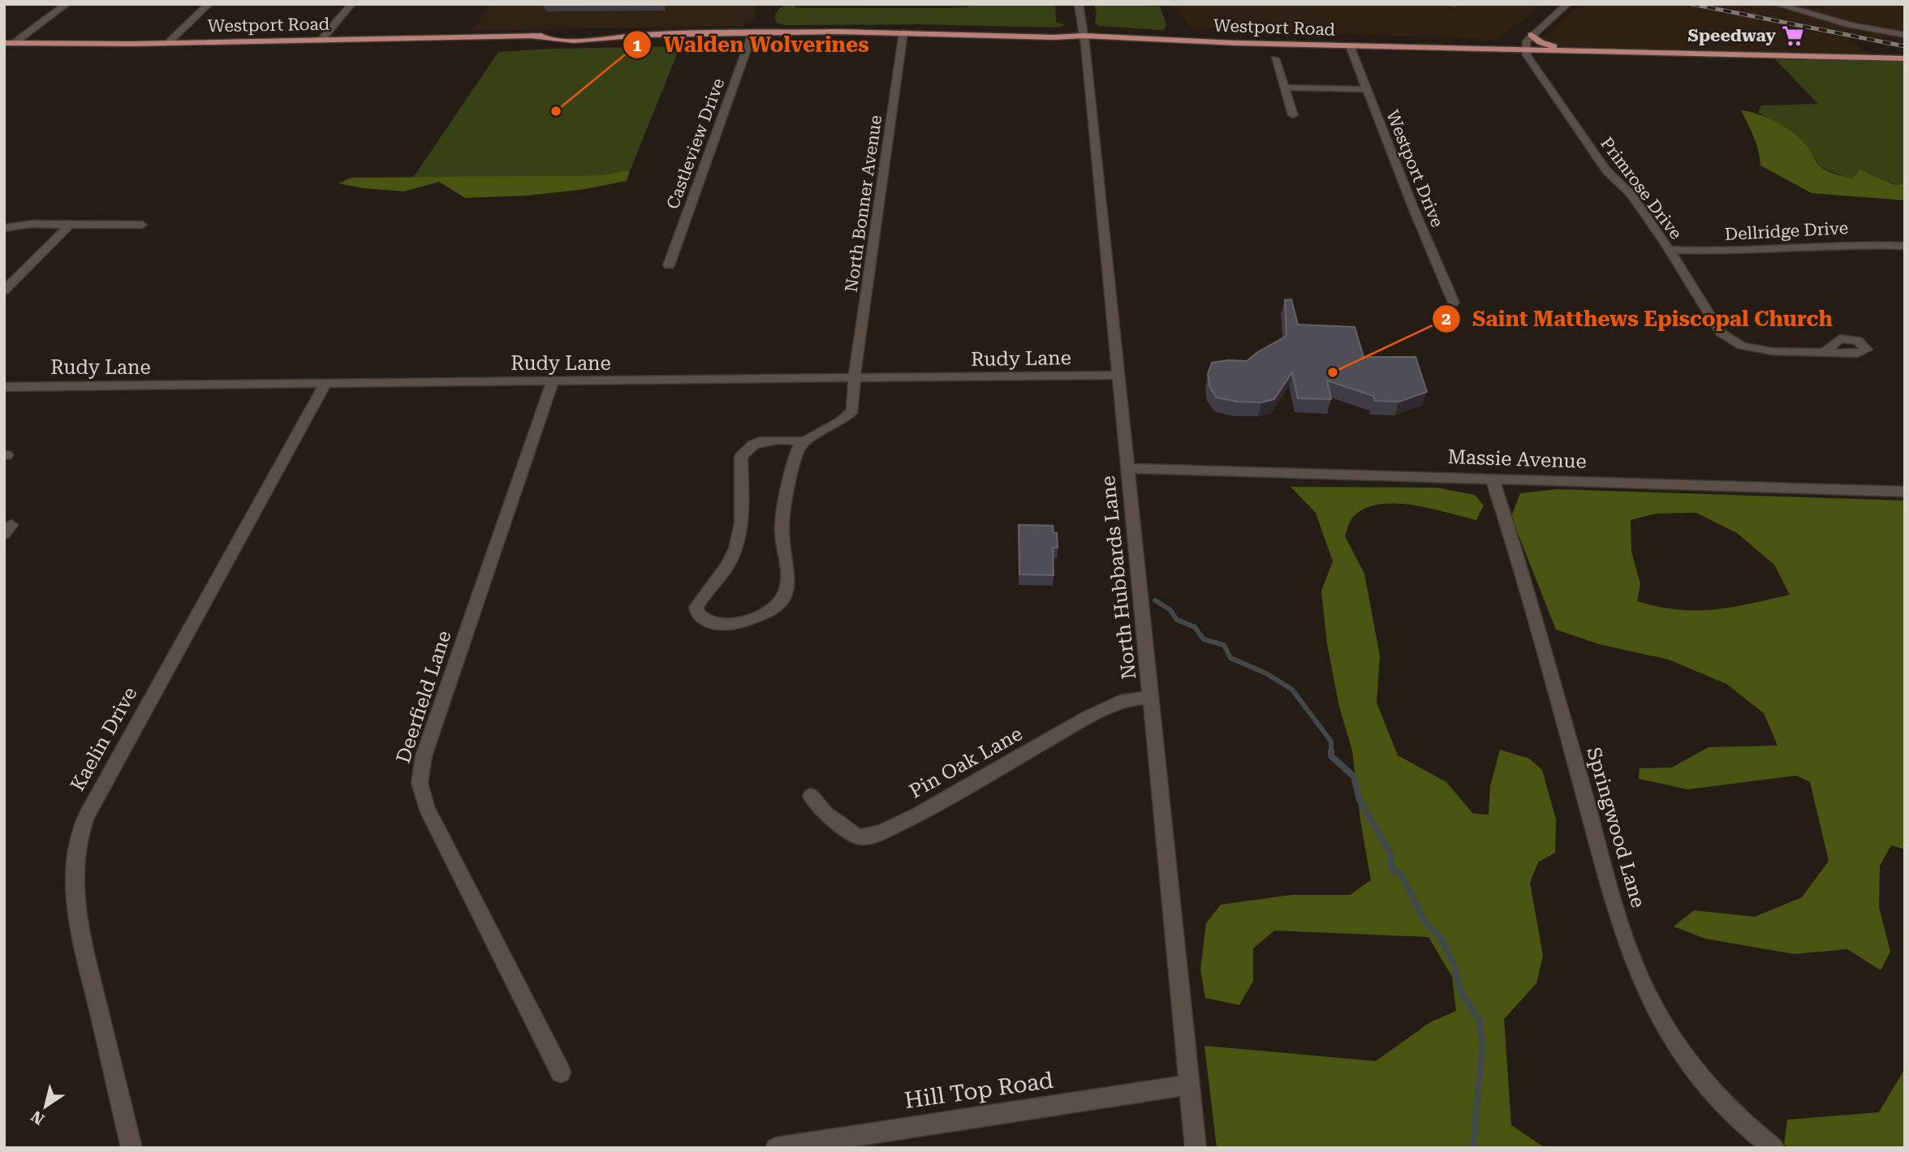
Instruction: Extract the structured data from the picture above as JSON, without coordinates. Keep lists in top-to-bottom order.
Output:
{
  "streets": {
    "main road": ["Westport Road"],
    "street": [
      "Castleview Drive",
      "Westport Drive",
      "Primrose Drive",
      "North Bonner Avenue",
      "Dellridge Drive",
      "Rudy Lane",
      "Massie Avenue",
      "North Hubbards Lane",
      "Deerfield Lane",
      "Kaelin Drive",
      "Pin Oak Lane",
      "Springwood Lane",
      "Hill Top Road"
    ]
  },
  "crossings": [
    ["Westport Road", "Castleview Drive"],
    ["Westport Road", "Westport Drive"],
    ["Westport Road", "Primrose Drive"],
    ["Westport Road", "North Bonner Avenue"],
    ["Westport Road", "North Hubbards Lane"],
    ["Primrose Drive", "Dellridge Drive"],
    ["North Bonner Avenue", "Rudy Lane"],
    ["Rudy Lane", "North Hubbards Lane"],
    ["Rudy Lane", "Deerfield Lane"],
    ["Rudy Lane", "Kaelin Drive"],
    ["Massie Avenue", "North Hubbards Lane"],
    ["Massie Avenue", "Springwood Lane"],
    ["North Hubbards Lane", "Pin Oak Lane"],
    ["North Hubbards Lane", "Hill Top Road"]
  ],
  "places": {
    "supermarket": ["Speedway"],
    "other": ["Walden Wolverines", "Saint Matthews Episcopal Church"]
  },
  "north": "bottom left"
}
